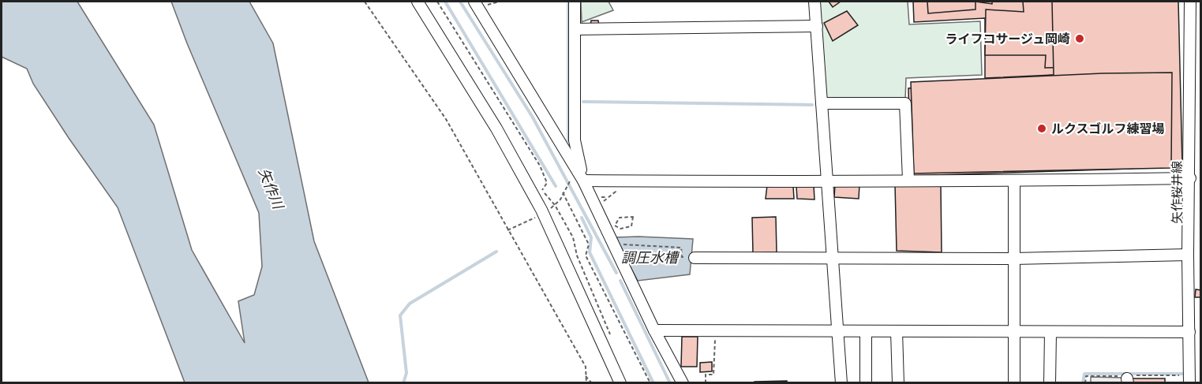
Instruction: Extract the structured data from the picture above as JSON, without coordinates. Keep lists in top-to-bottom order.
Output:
{
  "streets": {
    "street": ["矢作桜井線"]
  },
  "water": ["矢作川", "調圧水槽"],
  "places": ["ライフコサージュ岡崎", "ルクスゴルフ練習場"]
}
